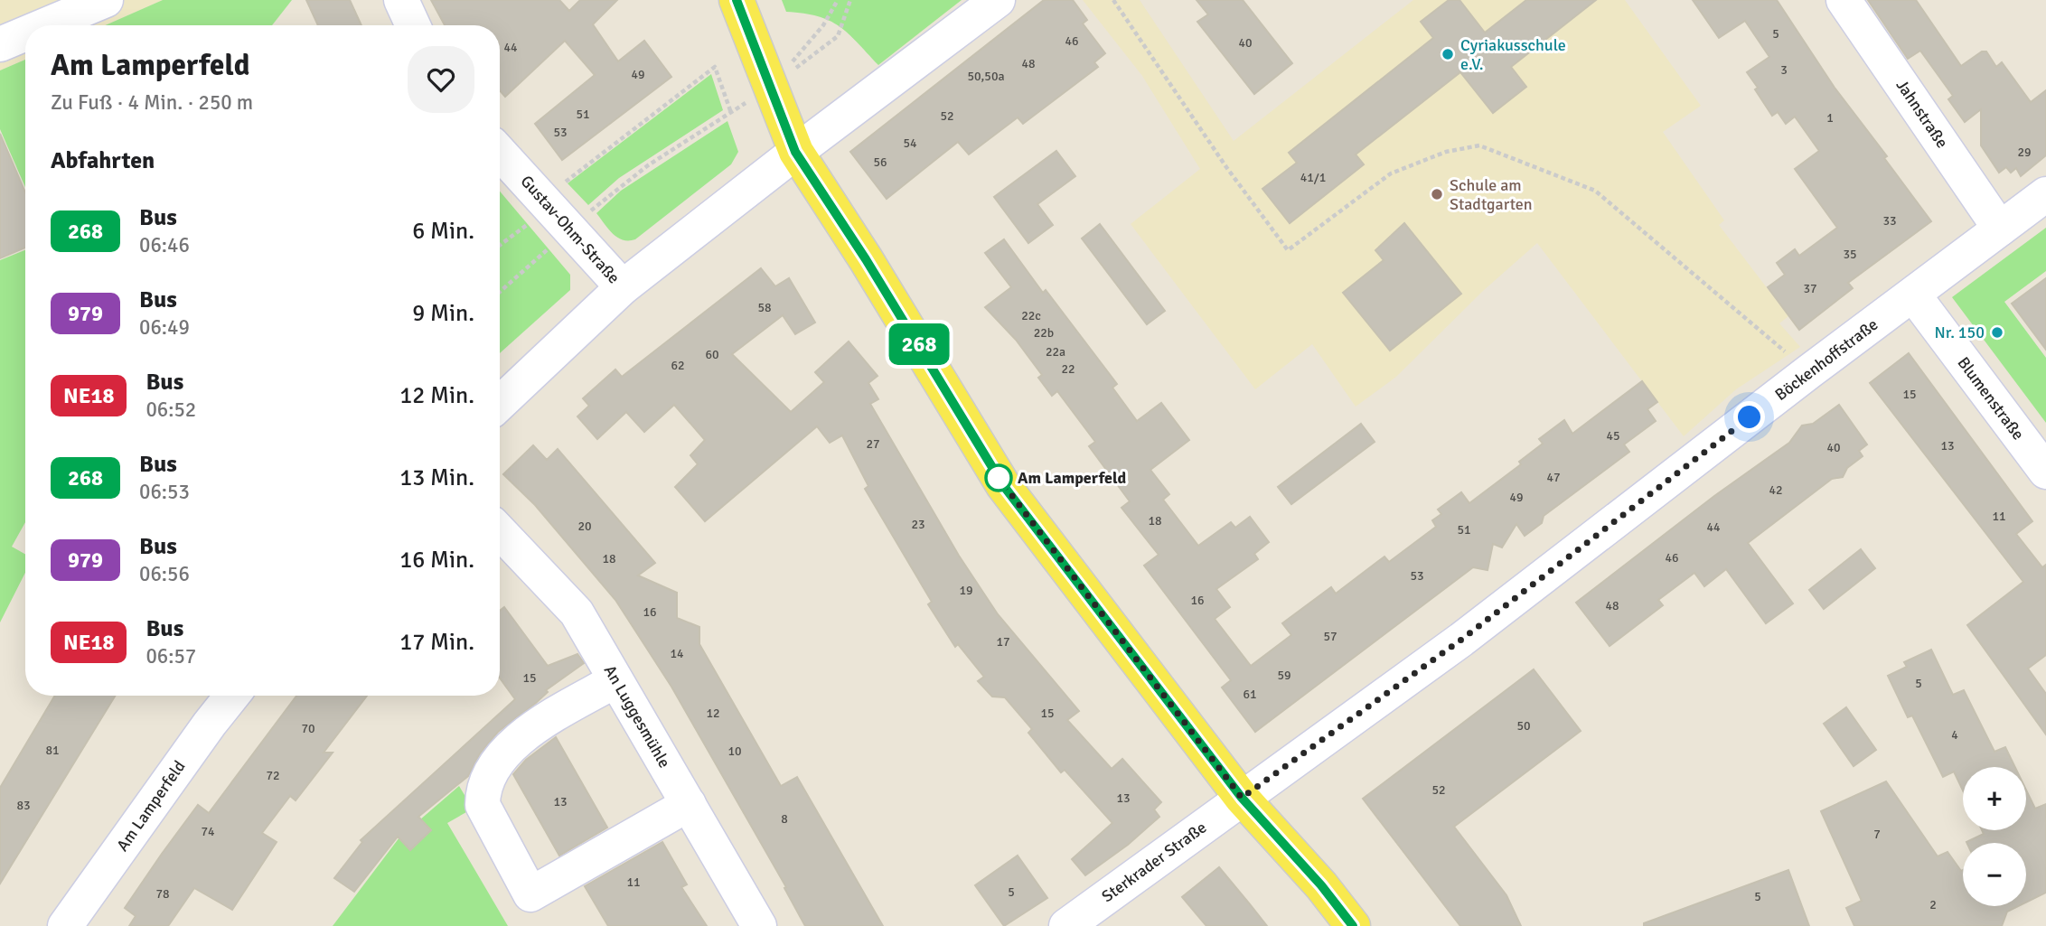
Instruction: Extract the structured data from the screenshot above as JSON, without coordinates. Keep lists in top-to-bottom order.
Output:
{
  "streets": {
    "street": [
      "Jahnstraße",
      "Gustav-Ohm-Straße",
      "Böckenhoffstraße",
      "Blumenstraße",
      "An Luggesmühle",
      "Am Lamperfeld",
      "Sterkrader Straße"
    ]
  },
  "crossings": [
    ["Jahnstraße", "Böckenhoffstraße"],
    ["Böckenhoffstraße", "Blumenstraße"],
    ["Böckenhoffstraße", "Sterkrader Straße"]
  ],
  "places": [
    "Cyriakusschule e.V.",
    "Schule am Stadtgarten",
    "Nr. 150",
    "Am Lamperfeld"
  ],
  "lines": ["bus line 268"],
  "house_numbers": [
    "5",
    "46",
    "40",
    "44",
    "48",
    "3",
    "49",
    "50,50a",
    "51",
    "52",
    "1",
    "53",
    "54",
    "29",
    "56",
    "41/1",
    "33",
    "35",
    "37",
    "58",
    "22c",
    "22b",
    "22a",
    "60",
    "62",
    "22",
    "15",
    "45",
    "27",
    "13",
    "40",
    "47",
    "42",
    "49",
    "11",
    "18",
    "23",
    "20",
    "44",
    "51",
    "46",
    "18",
    "53",
    "19",
    "16",
    "48",
    "16",
    "57",
    "17",
    "14",
    "59",
    "15",
    "5",
    "61",
    "12",
    "15",
    "50",
    "70",
    "4",
    "81",
    "10",
    "72",
    "52",
    "13",
    "13",
    "83",
    "8",
    "74",
    "7",
    "11",
    "5",
    "78",
    "5",
    "2"
  ],
  "page": {
    "on_map": "268",
    "heading": [
      ["Am Lamperfeld", "Zu Fuß · 4 Min. · 250 m"],
      "Abfahrten"
    ],
    "list": [
      {
        "mark": "268",
        "name": "Bus",
        "note": "06:46",
        "value": "6 Min."
      },
      {
        "mark": "979",
        "name": "Bus",
        "note": "06:49",
        "value": "9 Min."
      },
      {
        "mark": "NE18",
        "name": "Bus",
        "note": "06:52",
        "value": "12 Min."
      },
      {
        "mark": "268",
        "name": "Bus",
        "note": "06:53",
        "value": "13 Min."
      },
      {
        "mark": "979",
        "name": "Bus",
        "note": "06:56",
        "value": "16 Min."
      },
      {
        "mark": "NE18",
        "name": "Bus",
        "note": "06:57",
        "value": "17 Min."
      }
    ],
    "map_buttons": ["+", "−"]
  }
}
